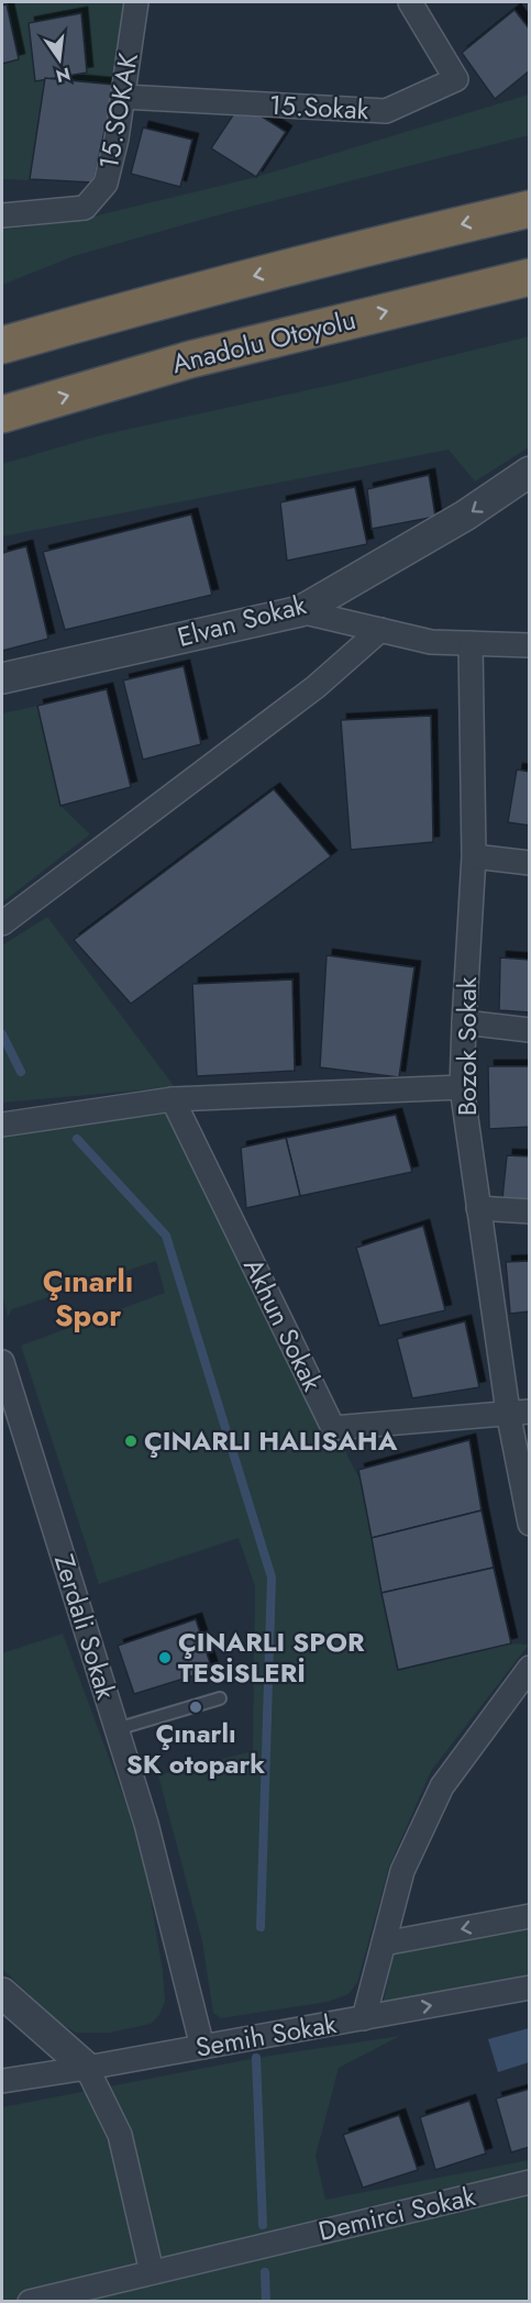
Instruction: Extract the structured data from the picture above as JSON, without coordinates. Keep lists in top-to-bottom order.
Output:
{
  "streets": {
    "highway": ["Anadolu Otoyolu"],
    "street": [
      "15.Sokak",
      "15.SOKAK",
      "Elvan Sokak",
      "Bozok Sokak",
      "Akhun Sokak",
      "Zerdali Sokak",
      "Semih Sokak",
      "Demirci Sokak"
    ]
  },
  "crossings": [
    ["15.Sokak", "15.SOKAK"],
    ["Bozok Sokak", "Akhun Sokak"],
    ["Zerdali Sokak", "Semih Sokak"]
  ],
  "one_way": ["Elvan Sokak"],
  "districts": ["Çınarlı Spor"],
  "places": ["ÇINARLI HALISAHA", "ÇINARLI SPOR TESİSLERİ", "Çınarlı SK otopark"],
  "north": "bottom"
}
